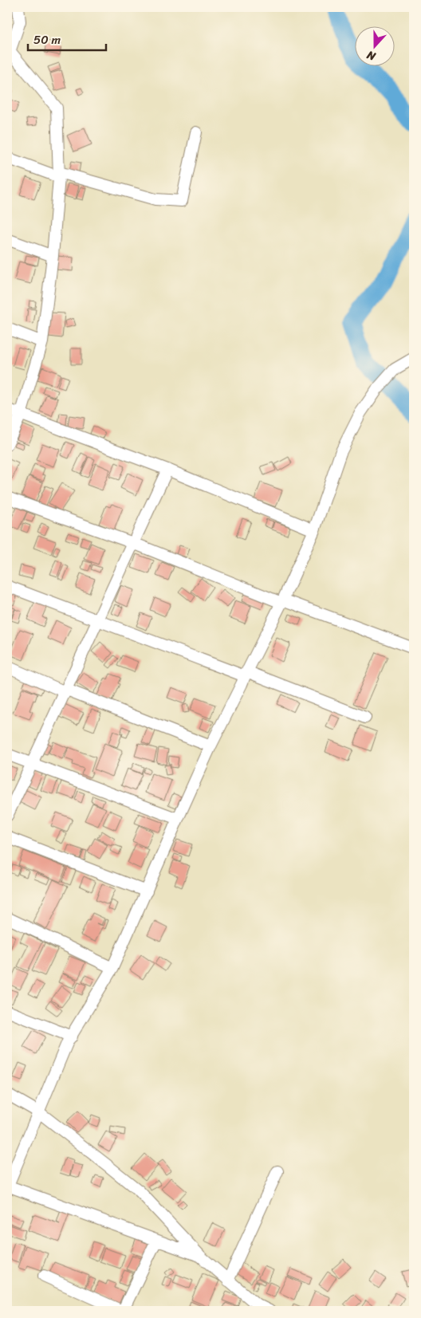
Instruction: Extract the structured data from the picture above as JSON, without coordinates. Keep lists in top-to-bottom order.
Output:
{
  "scale_bar": "50 m",
  "north": "bottom"
}
